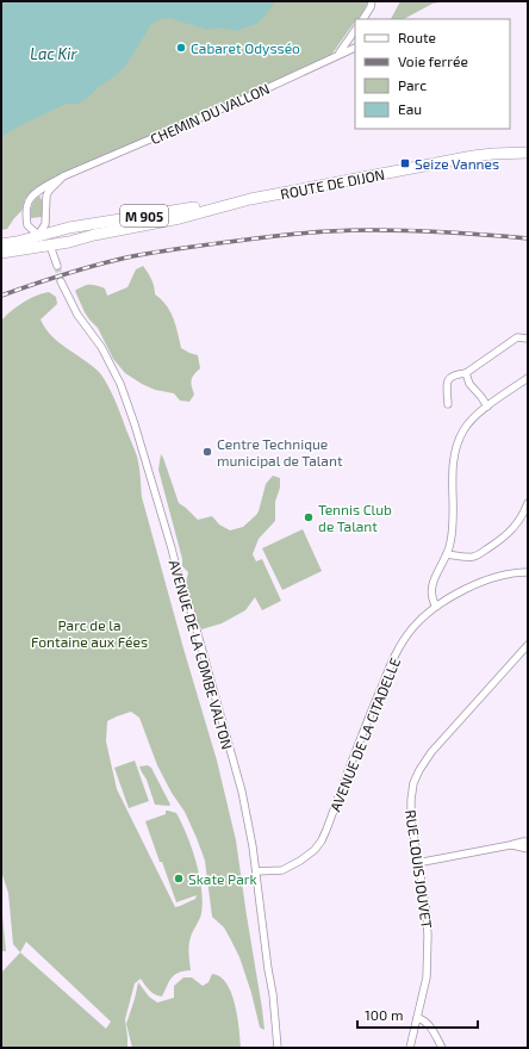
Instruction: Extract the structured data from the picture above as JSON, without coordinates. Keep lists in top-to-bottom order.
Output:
{
  "streets": {
    "main road": ["ROUTE DE DIJON", "M 905"],
    "street": [
      "CHEMIN DU VALLON",
      "AVENUE DE LA COMBE VALTON",
      "AVENUE DE LA CITADELLE",
      "RUE LOUIS JOUVET"
    ]
  },
  "crossings": [
    ["CHEMIN DU VALLON", "ROUTE DE DIJON"],
    ["CHEMIN DU VALLON", "M 905"],
    ["ROUTE DE DIJON", "M 905"],
    ["AVENUE DE LA COMBE VALTON", "AVENUE DE LA CITADELLE"]
  ],
  "water": ["Lac Kir"],
  "parks": ["Parc de la Fontaine aux Fées"],
  "places": {
    "other": [
      "Cabaret Odysséo",
      "Centre Technique municipal de Talant",
      "Tennis Club de Talant",
      "Skate Park"
    ],
    "transit": ["Seize Vannes"]
  },
  "legend": [
    "Route",
    "Voie ferrée",
    "Parc",
    "Eau"
  ],
  "scale_bar": "100 m"
}
